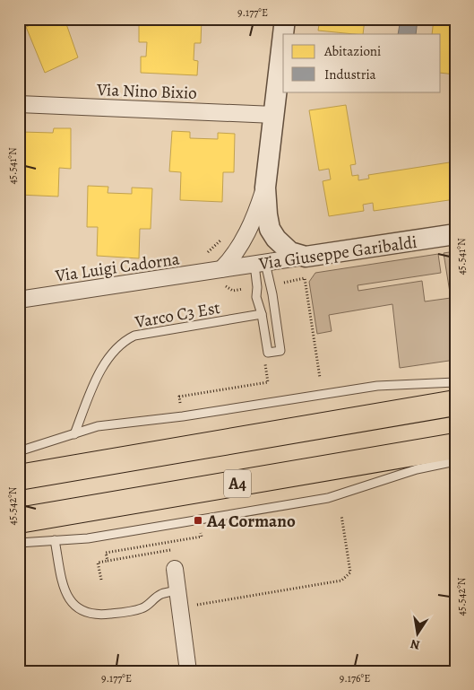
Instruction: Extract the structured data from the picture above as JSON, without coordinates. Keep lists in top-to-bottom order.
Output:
{
  "streets": {
    "highway": ["A4"],
    "street": ["Via Nino Bixio", "Via Giuseppe Garibaldi", "Via Luigi Cadorna"],
    "lane": ["Varco C3 Est"]
  },
  "crossings": [
    ["Via Giuseppe Garibaldi", "Via Luigi Cadorna"]
  ],
  "places": {
    "transit": ["A4 Cormano"]
  },
  "legend": ["Abitazioni", "Industria"],
  "north": "bottom",
  "coordinates": [
    "9.177°E",
    "45.541°N",
    "45.542°N",
    "9.176°E"
  ]
}
